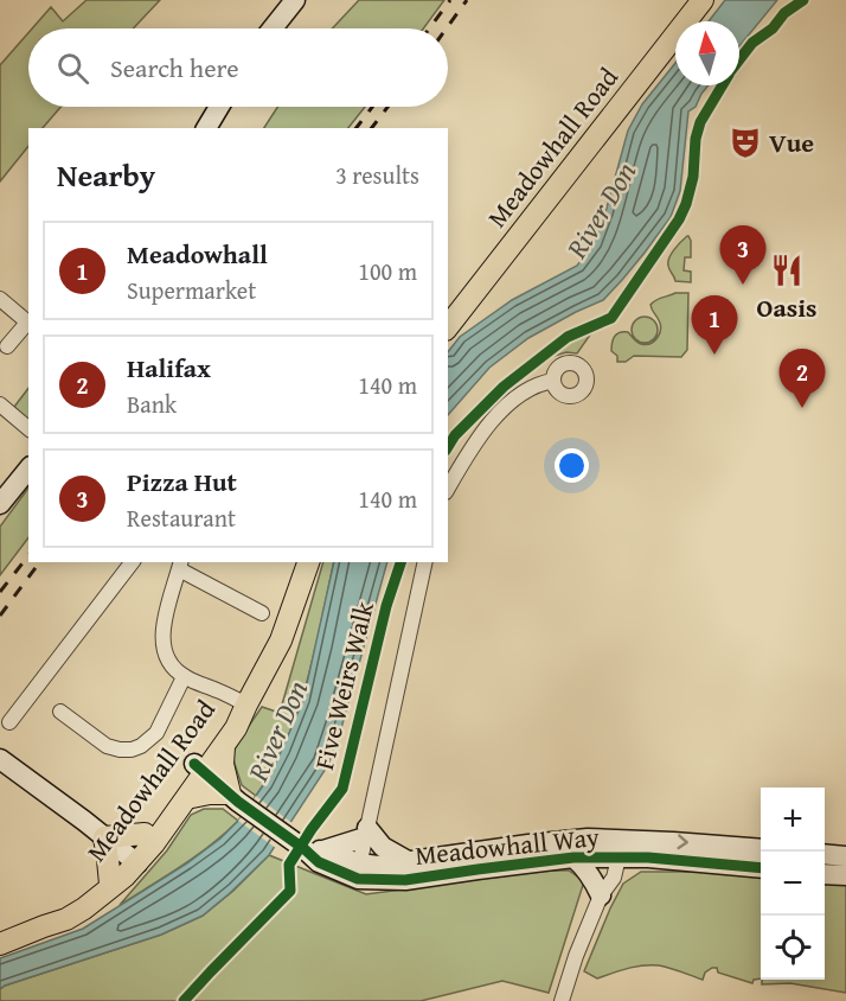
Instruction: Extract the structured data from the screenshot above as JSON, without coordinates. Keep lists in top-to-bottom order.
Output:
{
  "streets": {
    "main road": ["Meadowhall Road"],
    "street": ["Meadowhall Way"],
    "cycle path": ["Five Weirs Walk"]
  },
  "crossings": [
    ["Meadowhall Road", "Meadowhall Way"]
  ],
  "water": ["River Don"],
  "places": {
    "theatre": ["Vue"],
    "restaurant": ["Oasis"]
  },
  "north": "top",
  "page": {
    "search": "Search here",
    "heading": ["Nearby", "3 results"],
    "list": [
      {
        "mark": "1",
        "name": "Meadowhall",
        "note": "Supermarket",
        "value": "100 m"
      },
      {
        "mark": "2",
        "name": "Halifax",
        "note": "Bank",
        "value": "140 m"
      },
      {
        "mark": "3",
        "name": "Pizza Hut",
        "note": "Restaurant",
        "value": "140 m"
      }
    ],
    "pins": ["3", "1", "2"],
    "map_buttons": ["+", "−"]
  }
}
